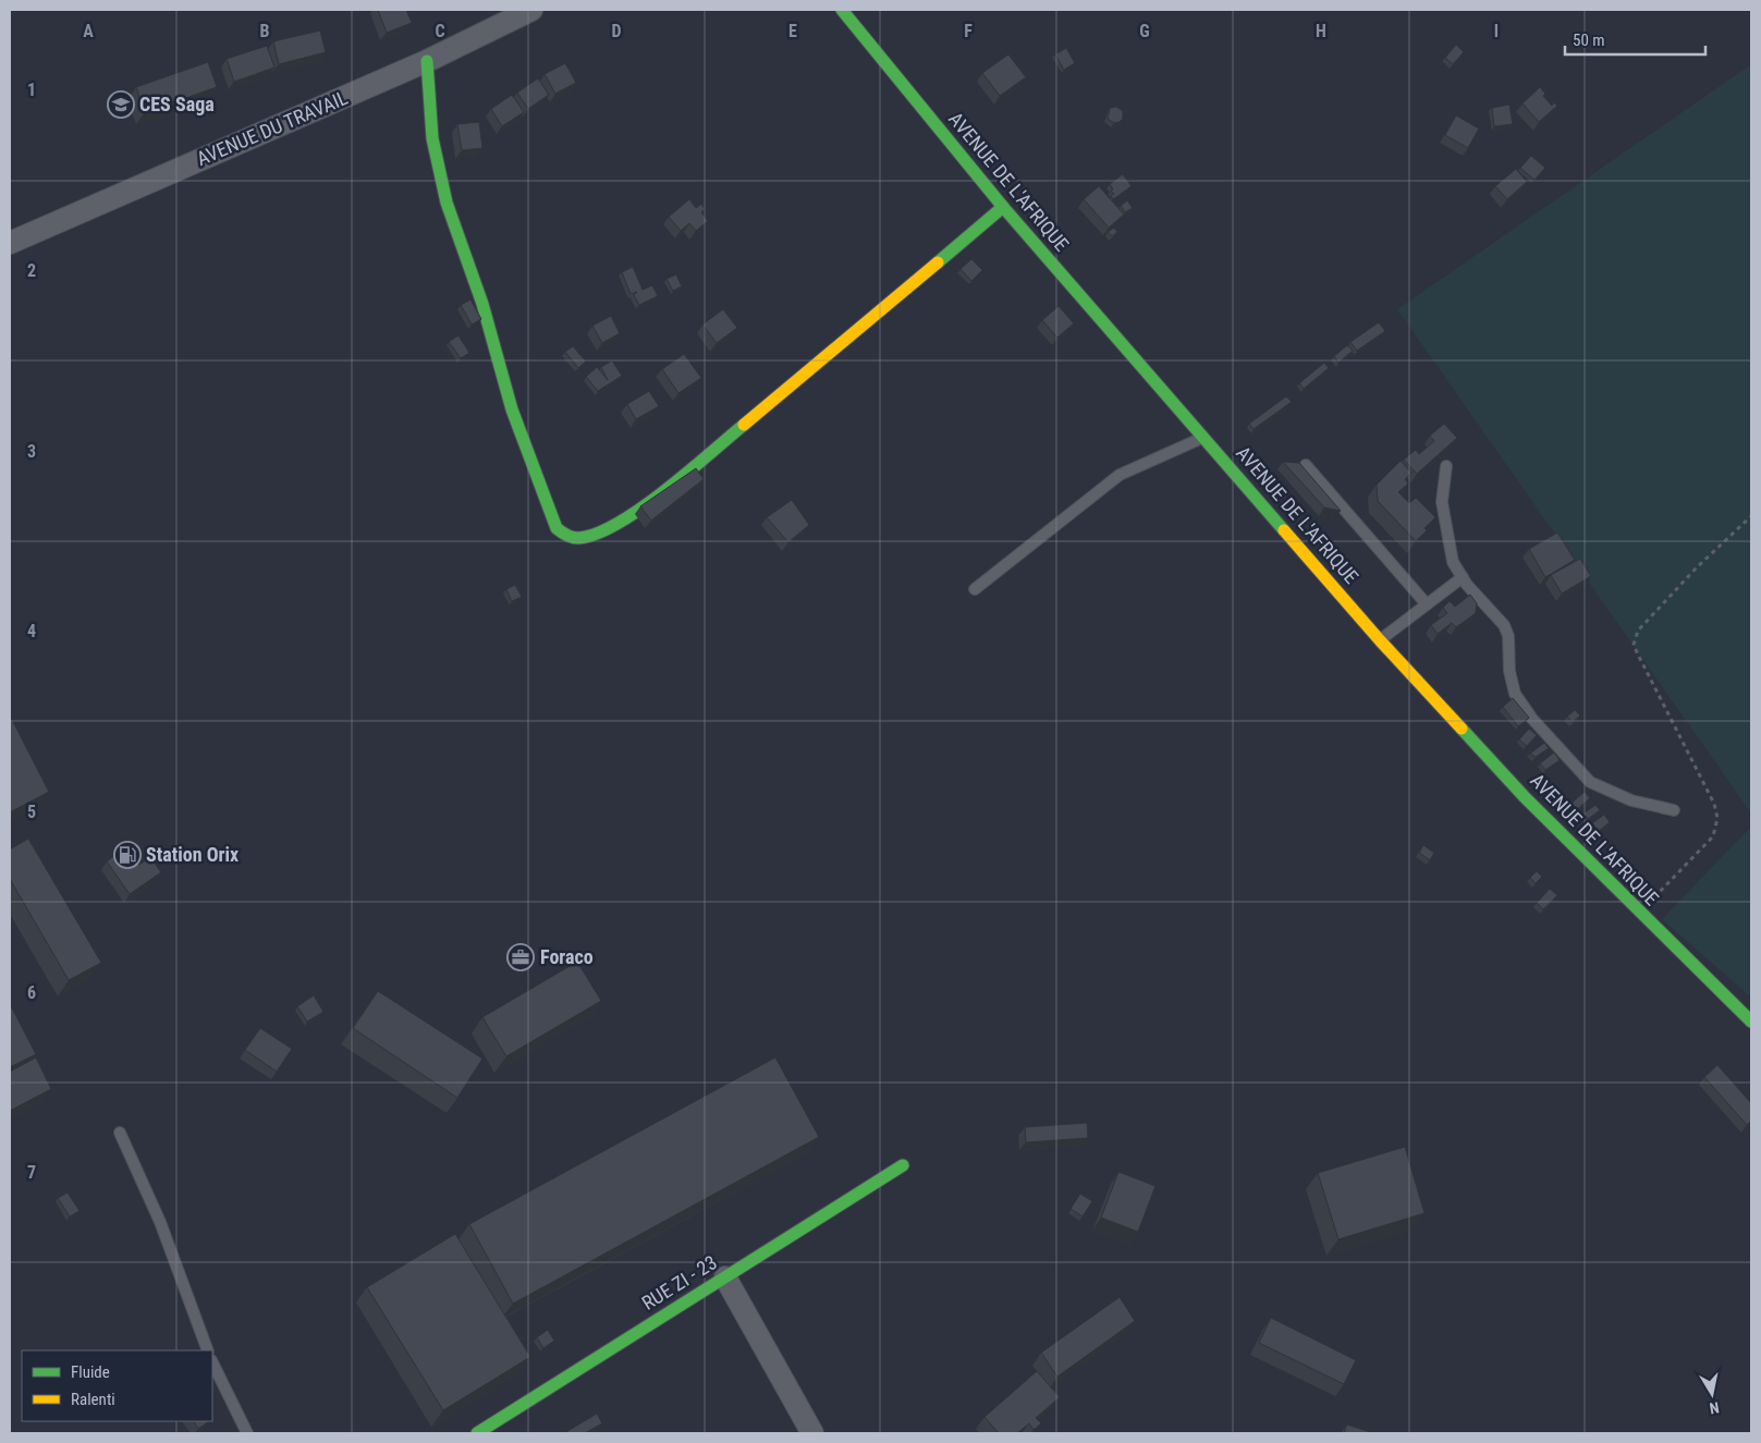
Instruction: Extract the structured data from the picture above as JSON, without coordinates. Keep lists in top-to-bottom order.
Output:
{
  "streets": {
    "street": ["AVENUE DU TRAVAIL", "AVENUE DE L'AFRIQUE", "RUE ZI - 23"]
  },
  "places": {
    "school or university": ["CES Saga"],
    "fuel station": ["Station Orix"],
    "office": ["Foraco"]
  },
  "legend": ["Fluide", "Ralenti"],
  "scale_bar": "50 m",
  "north": "bottom",
  "grid": {
    "columns": [
      "A",
      "B",
      "C",
      "D",
      "E",
      "F",
      "G",
      "H",
      "I"
    ],
    "rows": [
      "1",
      "2",
      "3",
      "4",
      "5",
      "6",
      "7"
    ]
  }
}
